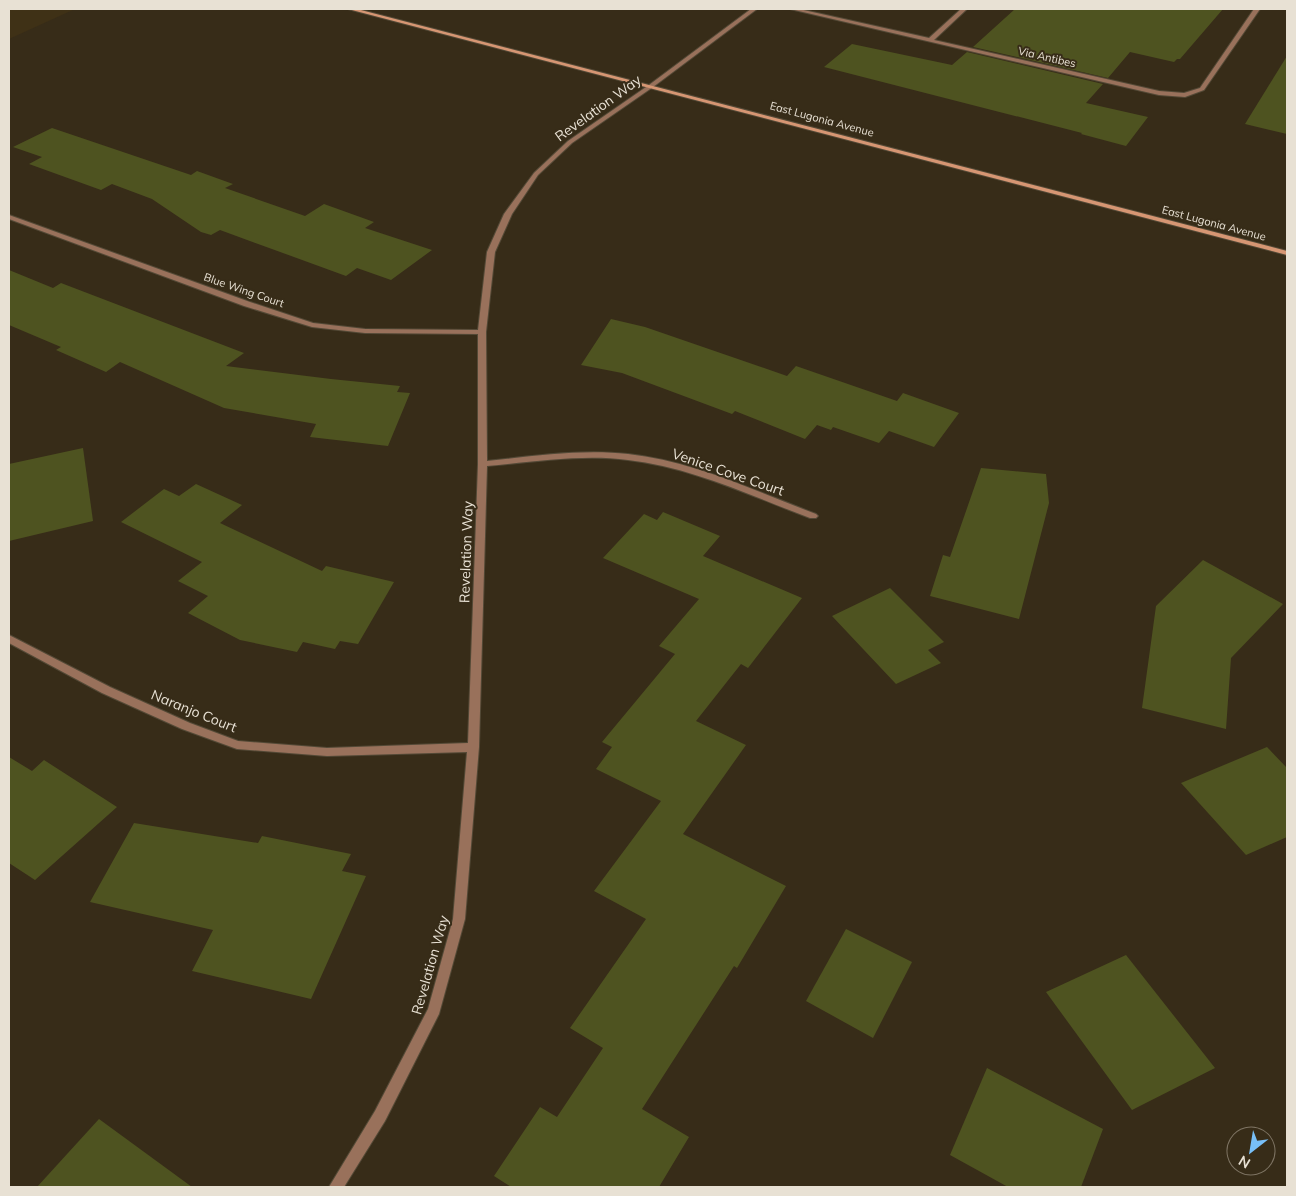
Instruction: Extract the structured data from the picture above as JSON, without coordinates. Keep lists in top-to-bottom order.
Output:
{
  "streets": {
    "main road": ["East Lugonia Avenue"],
    "street": [
      "Via Antibes",
      "Revelation Way",
      "Blue Wing Court",
      "Venice Cove Court",
      "Naranjo Court"
    ]
  },
  "crossings": [
    ["Revelation Way", "East Lugonia Avenue"],
    ["Revelation Way", "Blue Wing Court"],
    ["Revelation Way", "Venice Cove Court"],
    ["Revelation Way", "Naranjo Court"]
  ],
  "north": "bottom left"
}
